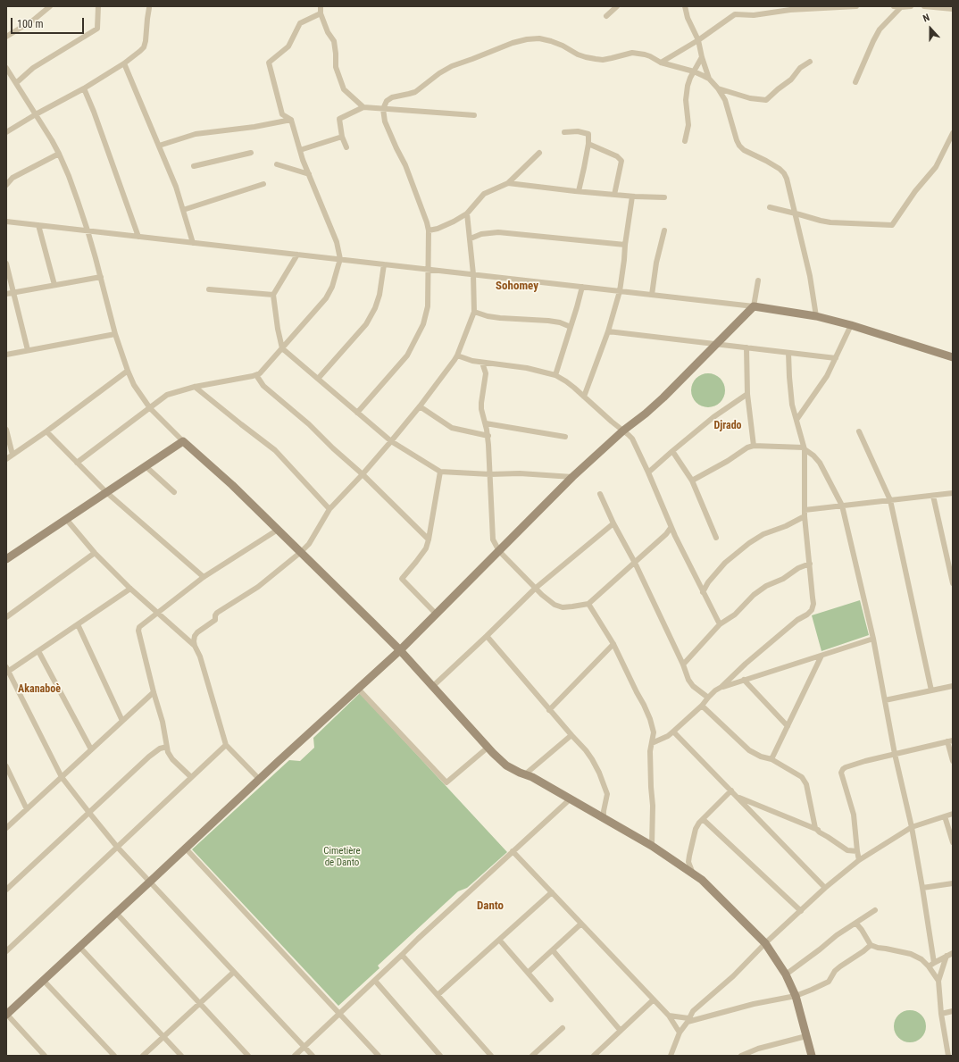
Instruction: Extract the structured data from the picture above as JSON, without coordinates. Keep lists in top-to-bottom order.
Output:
{
  "districts": [
    "Sohomey",
    "Djrado",
    "Akanaboè",
    "Danto"
  ],
  "parks": ["Cimetière de Danto"],
  "scale_bar": "100 m",
  "north": "top"
}
